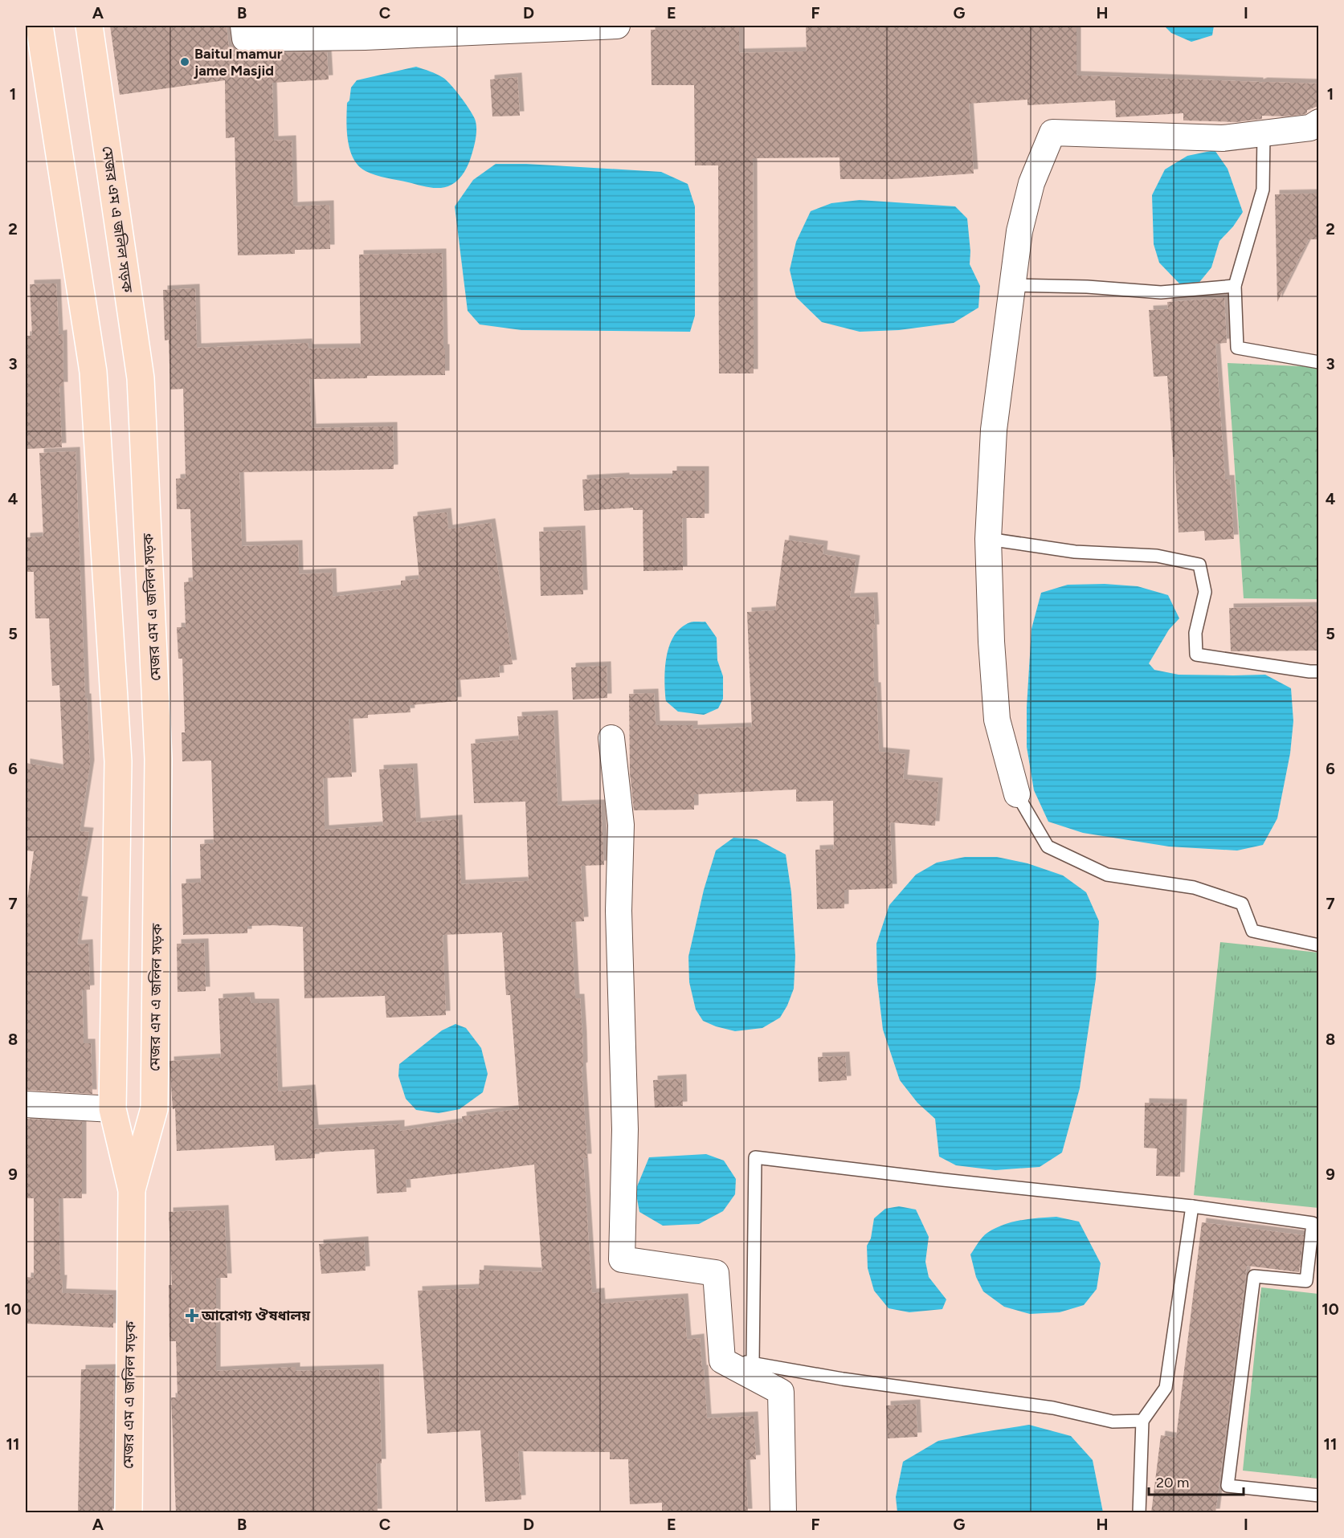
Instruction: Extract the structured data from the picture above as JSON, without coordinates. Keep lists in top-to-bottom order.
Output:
{
  "streets": {
    "main road": ["মেজর এম এ জলিল সড়ক"]
  },
  "places": {
    "other": ["Baitul mamur jame Masjid"],
    "health": ["আরোগ্য ঔষধালয়"]
  },
  "scale_bar": "20 m",
  "grid": {
    "columns": [
      "A",
      "B",
      "C",
      "D",
      "E",
      "F",
      "G",
      "H",
      "I"
    ],
    "rows": [
      "1",
      "2",
      "3",
      "4",
      "5",
      "6",
      "7",
      "8",
      "9",
      "10",
      "11"
    ]
  }
}
